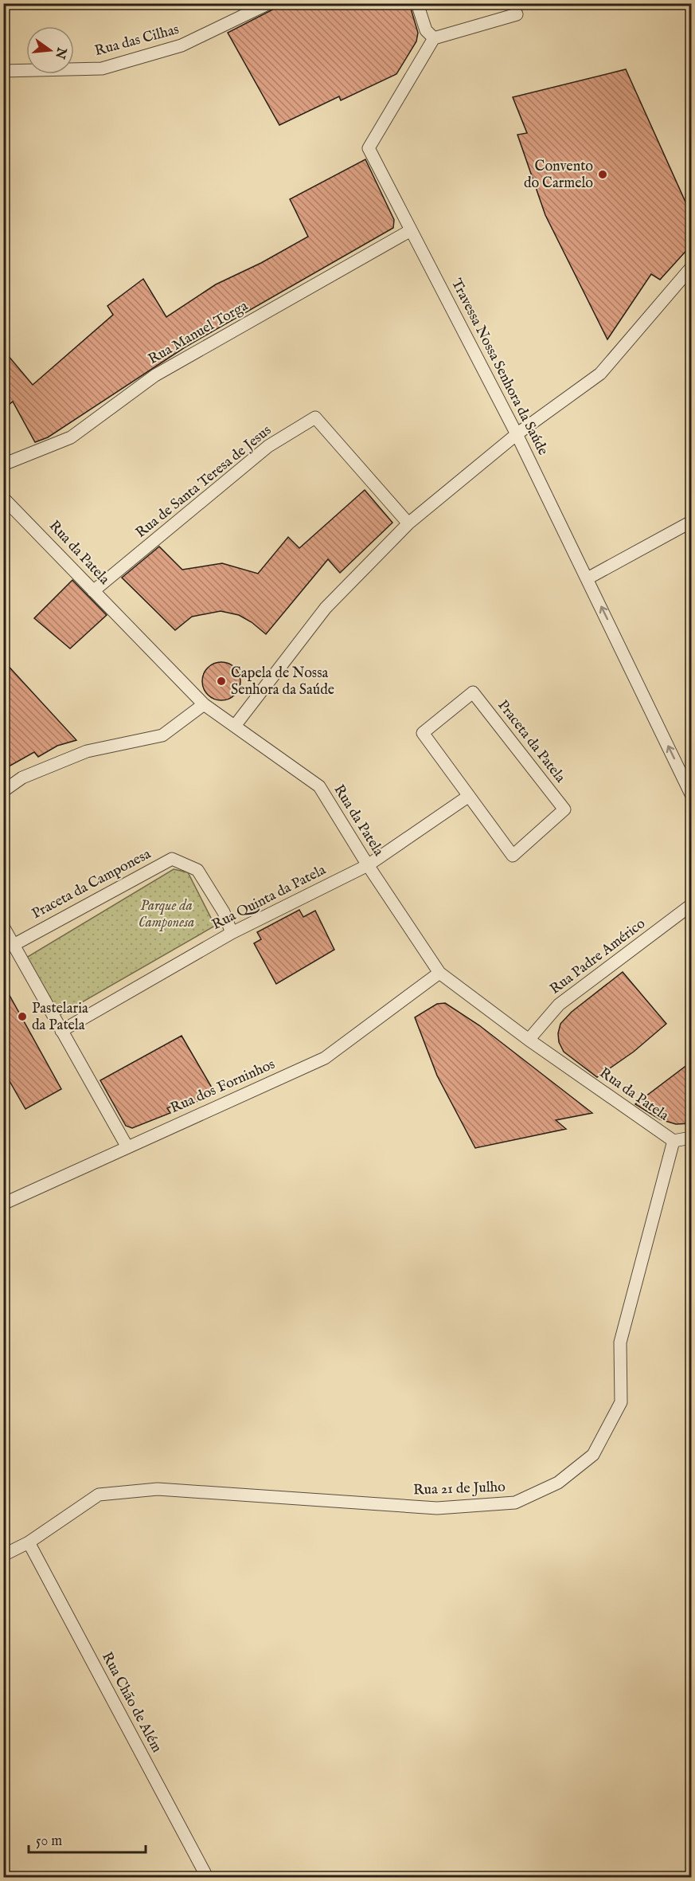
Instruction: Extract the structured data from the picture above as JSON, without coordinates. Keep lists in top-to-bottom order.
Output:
{
  "streets": {
    "street": [
      "Rua das Cilhas",
      "Rua Manuel Torga",
      "Travessa Nossa Senhora da Saúde",
      "Rua de Santa Teresa de Jesus",
      "Rua da Patela",
      "Praceta da Patela",
      "Praceta da Camponesa",
      "Rua Quinta da Patela",
      "Rua Padre Américo",
      "Rua dos Forninhos",
      "Rua 21 de Julho",
      "Rua Chão de Além"
    ]
  },
  "crossings": [
    ["Rua Manuel Torga", "Travessa Nossa Senhora da Saúde"],
    ["Rua de Santa Teresa de Jesus", "Rua da Patela"],
    ["Rua da Patela", "Rua Quinta da Patela"],
    ["Rua da Patela", "Rua Padre Américo"],
    ["Rua da Patela", "Rua dos Forninhos"],
    ["Rua da Patela", "Rua 21 de Julho"],
    ["Praceta da Camponesa", "Rua Quinta da Patela"],
    ["Rua 21 de Julho", "Rua Chão de Além"]
  ],
  "parks": ["Parque da Camponesa"],
  "places": ["Convento do Carmelo", "Capela de Nossa Senhora da Saúde", "Pastelaria da Patela"],
  "scale_bar": "50 m",
  "north": "right"
}
